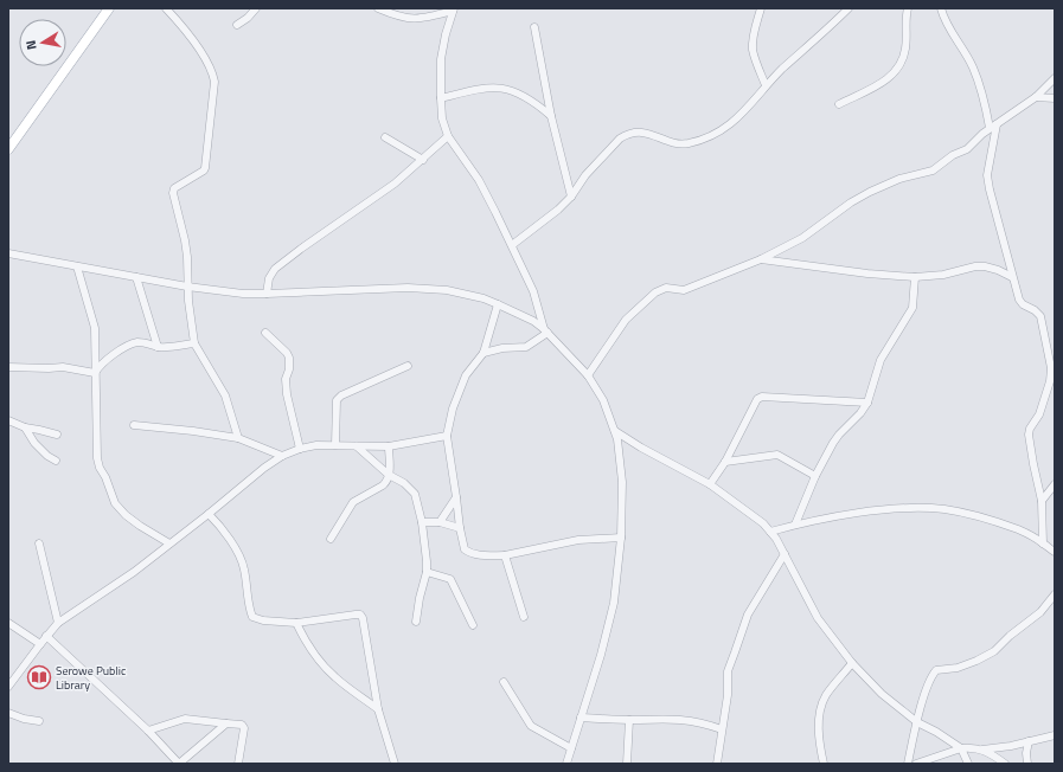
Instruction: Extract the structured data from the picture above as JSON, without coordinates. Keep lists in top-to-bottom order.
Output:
{
  "places": {
    "library": ["Serowe Public Library"]
  },
  "north": "left"
}
